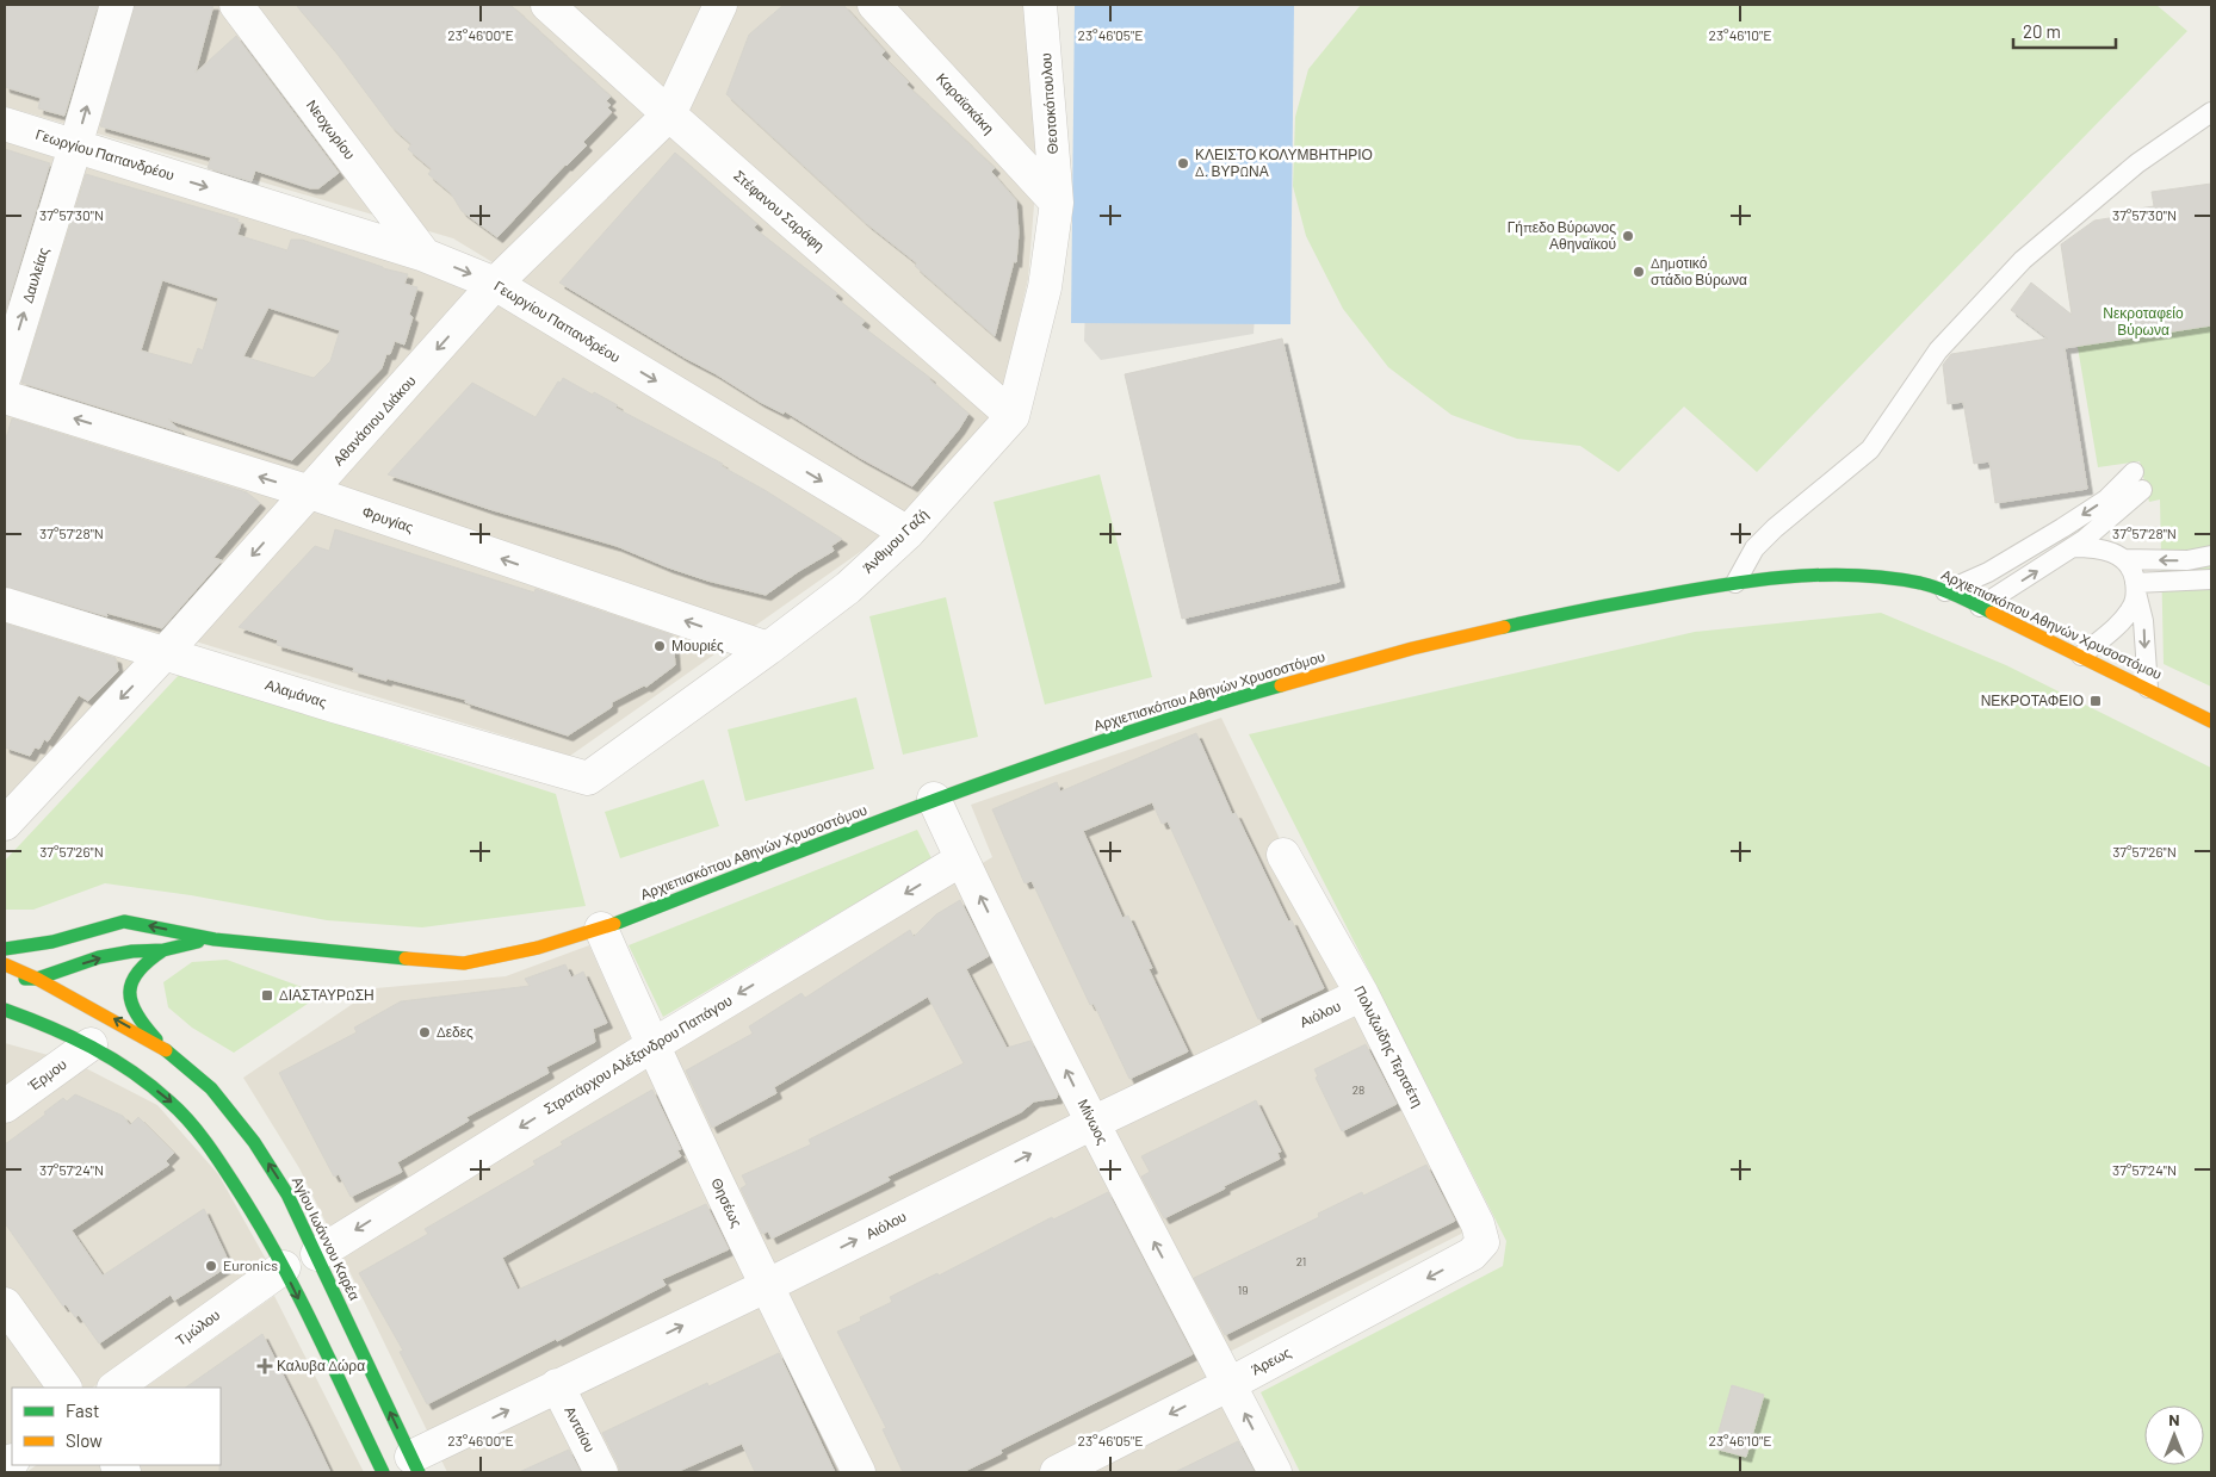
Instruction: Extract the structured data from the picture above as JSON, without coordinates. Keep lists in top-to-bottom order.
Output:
{
  "streets": {
    "street": [
      "Καραϊσκάκη",
      "Θεοτοκόπουλου",
      "Νεοχωρίου",
      "Γεωργίου Παπανδρέου",
      "Στέφανου Σαράφη",
      "Δαυλείας",
      "Αθανάσιου Διάκου",
      "Φρυγίας",
      "Άνθιμου Γαζή",
      "Αρχιεπισκόπου Αθηνών Χρυσοστόμου",
      "Αλαμάνας",
      "Αιόλου",
      "Πολυζωίδης Τερτσέτη",
      "Στρατάρχου Αλέξανδρου Παπάγου",
      "Έρμου",
      "Μίνωος",
      "Θησέως",
      "Αγίου Ιωάννου Καρέα",
      "Τμώλου",
      "Άρεως",
      "Ανταίου"
    ]
  },
  "crossings": [
    ["Καραϊσκάκη", "Θεοτοκόπουλου"],
    ["Καραϊσκάκη", "Άνθιμου Γαζή"],
    ["Θεοτοκόπουλου", "Άνθιμου Γαζή"],
    ["Νεοχωρίου", "Γεωργίου Παπανδρέου"],
    ["Γεωργίου Παπανδρέου", "Δαυλείας"],
    ["Γεωργίου Παπανδρέου", "Αθανάσιου Διάκου"],
    ["Γεωργίου Παπανδρέου", "Άνθιμου Γαζή"],
    ["Στέφανου Σαράφη", "Αθανάσιου Διάκου"],
    ["Στέφανου Σαράφη", "Άνθιμου Γαζή"],
    ["Αθανάσιου Διάκου", "Φρυγίας"],
    ["Αθανάσιου Διάκου", "Αλαμάνας"],
    ["Φρυγίας", "Άνθιμου Γαζή"],
    ["Άνθιμου Γαζή", "Αλαμάνας"],
    ["Αρχιεπισκόπου Αθηνών Χρυσοστόμου", "Μίνωος"],
    ["Αρχιεπισκόπου Αθηνών Χρυσοστόμου", "Θησέως"],
    ["Αρχιεπισκόπου Αθηνών Χρυσοστόμου", "Αγίου Ιωάννου Καρέα"],
    ["Αιόλου", "Πολυζωίδης Τερτσέτη"],
    ["Αιόλου", "Μίνωος"],
    ["Αιόλου", "Θησέως"],
    ["Αιόλου", "Αγίου Ιωάννου Καρέα"],
    ["Αιόλου", "Ανταίου"],
    ["Πολυζωίδης Τερτσέτη", "Άρεως"],
    ["Στρατάρχου Αλέξανδρου Παπάγου", "Μίνωος"],
    ["Στρατάρχου Αλέξανδρου Παπάγου", "Θησέως"],
    ["Στρατάρχου Αλέξανδρου Παπάγου", "Αγίου Ιωάννου Καρέα"],
    ["Μίνωος", "Άρεως"]
  ],
  "one_way": [
    "Γεωργίου Παπανδρέου",
    "Δαυλείας",
    "Αθανάσιου Διάκου",
    "Φρυγίας",
    "Αιόλου",
    "Στρατάρχου Αλέξανδρου Παπάγου",
    "Μίνωος",
    "Άρεως"
  ],
  "parks": ["Νεκροταφείο Βύρωνα"],
  "places": {
    "other": [
      "ΚΛΕΙΣΤΟ ΚΟΛΥΜΒΗΤΗΡΙΟ Δ. ΒΥΡΩΝΑ",
      "Γήπεδο Βύρωνος Αθηναϊκού",
      "Δημοτικό στάδιο Βύρωνα",
      "Μουριές",
      "Δεδες",
      "Euronics"
    ],
    "transit": ["ΝΕΚΡΟΤΑΦΕΙΟ", "ΔΙΑΣΤΑΥΡΩΣΗ"],
    "health": ["Καλυβα Δώρα"]
  },
  "house_numbers": ["28", "21", "19"],
  "legend": ["Fast", "Slow"],
  "scale_bar": "20 m",
  "north": "top",
  "coordinates": [
    "23°46'00\"E",
    "23°46'05\"E",
    "23°46'10\"E",
    "37°57'30\"N",
    "37°57'28\"N",
    "37°57'26\"N",
    "37°57'24\"N"
  ]
}
